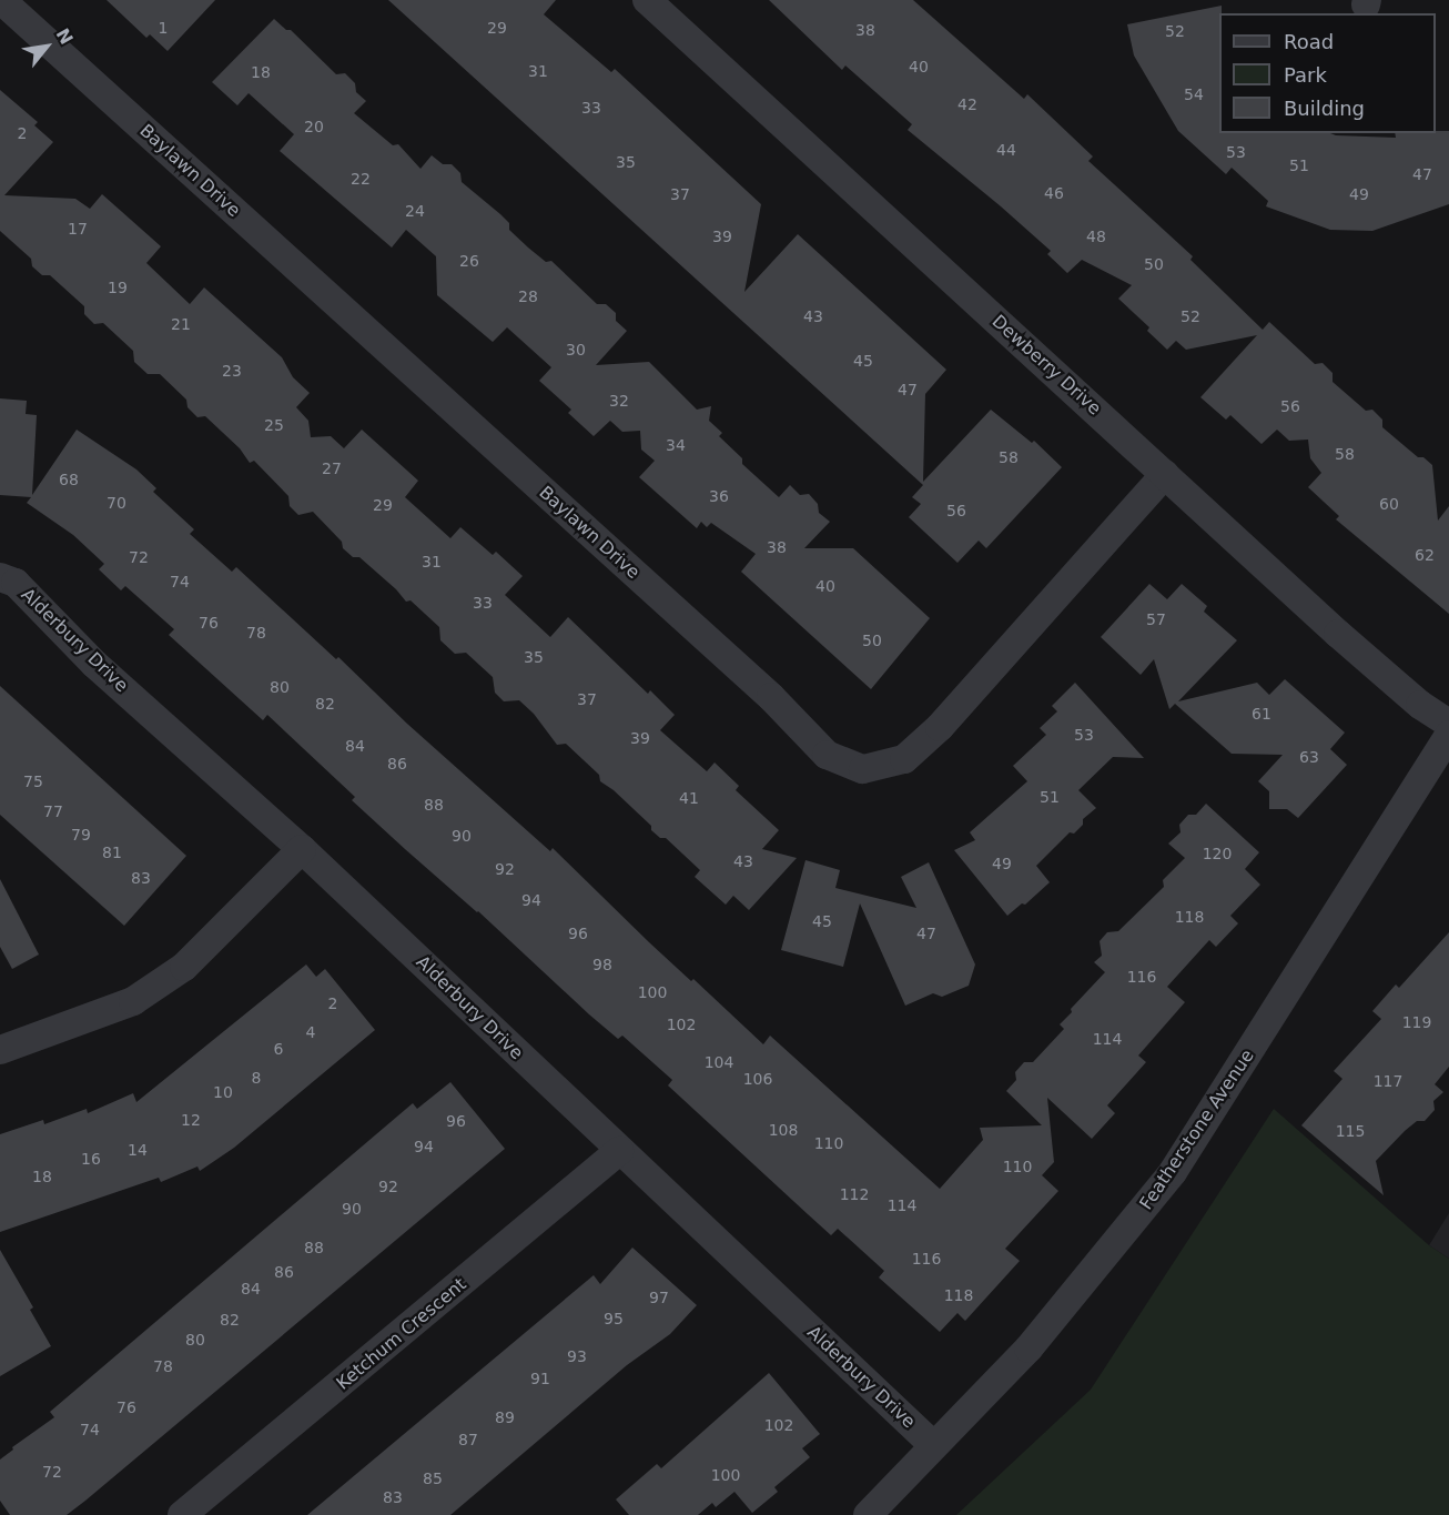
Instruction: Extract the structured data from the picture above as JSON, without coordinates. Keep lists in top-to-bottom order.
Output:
{
  "streets": {
    "street": [
      "Baylawn Drive",
      "Dewberry Drive",
      "Alderbury Drive",
      "Featherstone Avenue",
      "Ketchum Crescent"
    ]
  },
  "crossings": [
    ["Baylawn Drive", "Dewberry Drive"],
    ["Alderbury Drive", "Featherstone Avenue"],
    ["Alderbury Drive", "Ketchum Crescent"]
  ],
  "house_numbers": [
    "1",
    "29",
    "38",
    "52",
    "40",
    "31",
    "18",
    "54",
    "42",
    "33",
    "20",
    "2",
    "44",
    "53",
    "35",
    "51",
    "47",
    "22",
    "46",
    "37",
    "49",
    "24",
    "17",
    "39",
    "48",
    "26",
    "50",
    "19",
    "28",
    "43",
    "52",
    "21",
    "30",
    "45",
    "23",
    "47",
    "32",
    "56",
    "25",
    "34",
    "58",
    "58",
    "27",
    "68",
    "36",
    "70",
    "60",
    "29",
    "56",
    "38",
    "62",
    "72",
    "31",
    "74",
    "40",
    "33",
    "57",
    "76",
    "78",
    "50",
    "35",
    "80",
    "37",
    "82",
    "61",
    "53",
    "39",
    "84",
    "63",
    "86",
    "75",
    "51",
    "41",
    "88",
    "77",
    "79",
    "90",
    "81",
    "120",
    "43",
    "49",
    "92",
    "83",
    "94",
    "118",
    "45",
    "96",
    "47",
    "98",
    "116",
    "100",
    "2",
    "119",
    "102",
    "4",
    "114",
    "6",
    "104",
    "8",
    "106",
    "117",
    "10",
    "12",
    "96",
    "108",
    "115",
    "110",
    "94",
    "14",
    "16",
    "110",
    "18",
    "92",
    "112",
    "114",
    "90",
    "88",
    "116",
    "86",
    "84",
    "118",
    "97",
    "95",
    "82",
    "80",
    "93",
    "78",
    "91",
    "76",
    "89",
    "102",
    "74",
    "87",
    "72",
    "100",
    "85",
    "83"
  ],
  "legend": ["Road", "Park", "Building"],
  "north": "top right"
}
